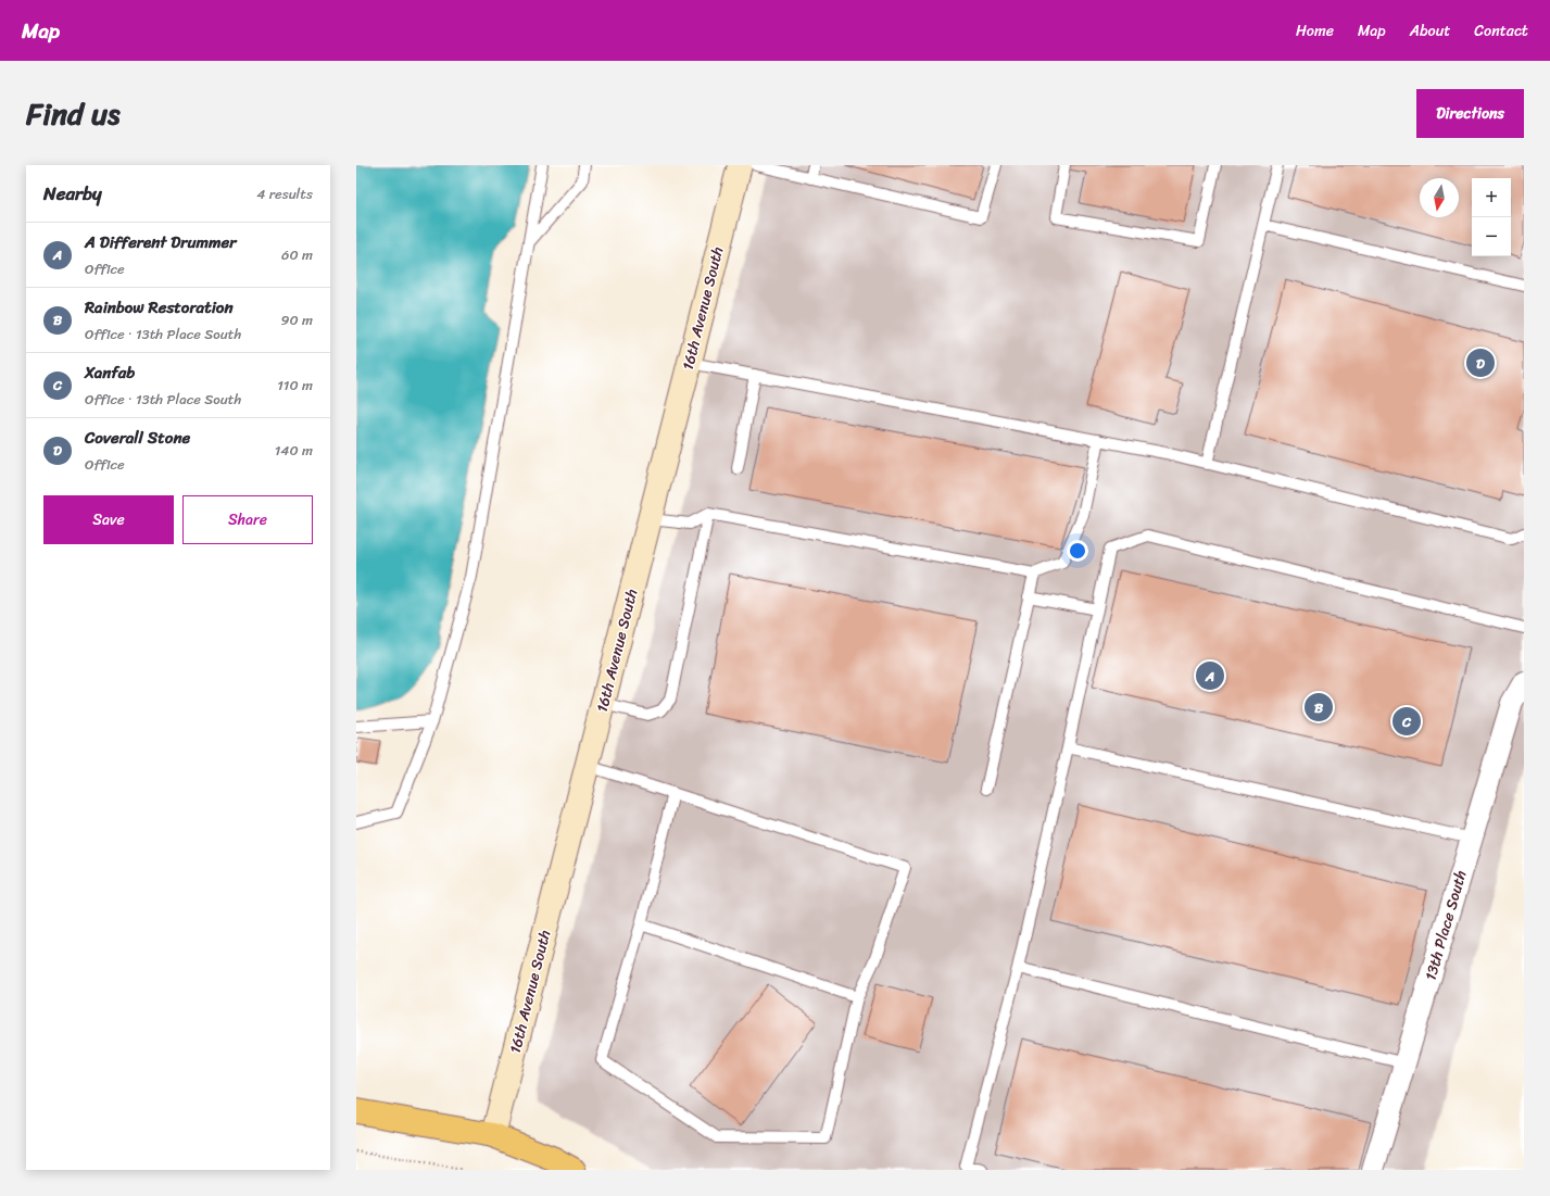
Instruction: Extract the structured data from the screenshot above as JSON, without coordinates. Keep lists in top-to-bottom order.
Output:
{
  "streets": {
    "street": ["16th Avenue South", "13th Place South"]
  },
  "north": "bottom",
  "page": {
    "header": "Map",
    "nav": [
      "Home",
      "Map",
      "About",
      "Contact"
    ],
    "title": "Find us",
    "buttons": [
      "Directions",
      ["Save", "Share"]
    ],
    "heading": ["Nearby", "4 results"],
    "map_buttons": ["+", "−"],
    "list": [
      {
        "mark": "A",
        "name": "A Different Drummer",
        "note": "Office",
        "value": "60 m"
      },
      {
        "mark": "B",
        "name": "Rainbow Restoration",
        "note": "Office · 13th Place South",
        "value": "90 m"
      },
      {
        "mark": "C",
        "name": "Xanfab",
        "note": "Office · 13th Place South",
        "value": "110 m"
      },
      {
        "mark": "D",
        "name": "Coverall Stone",
        "note": "Office",
        "value": "140 m"
      }
    ],
    "pins": [
      "D",
      "A",
      "B",
      "C"
    ]
  }
}
